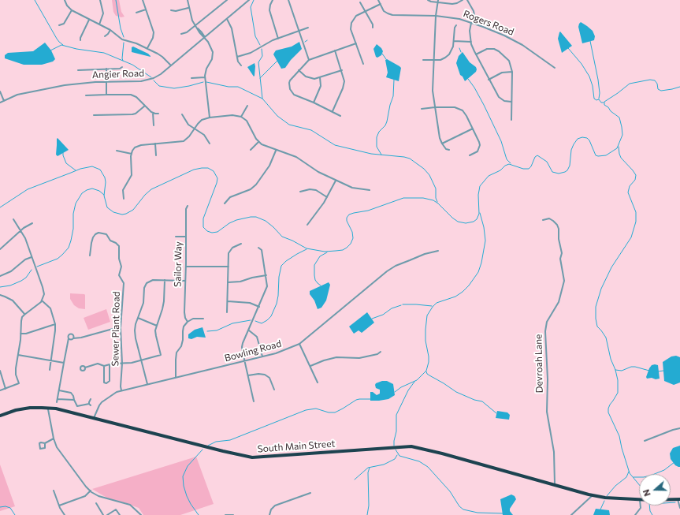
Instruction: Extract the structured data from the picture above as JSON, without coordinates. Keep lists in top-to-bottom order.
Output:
{
  "streets": {
    "highway": ["South Main Street"],
    "street": [
      "Rogers Road",
      "Angier Road",
      "Sailor Way",
      "Sewer Plant Road",
      "Bowling Road",
      "Devroah Lane"
    ]
  },
  "crossings": [
    ["Sewer Plant Road", "Bowling Road"],
    ["Bowling Road", "South Main Street"],
    ["Devroah Lane", "South Main Street"]
  ],
  "north": "left"
}
